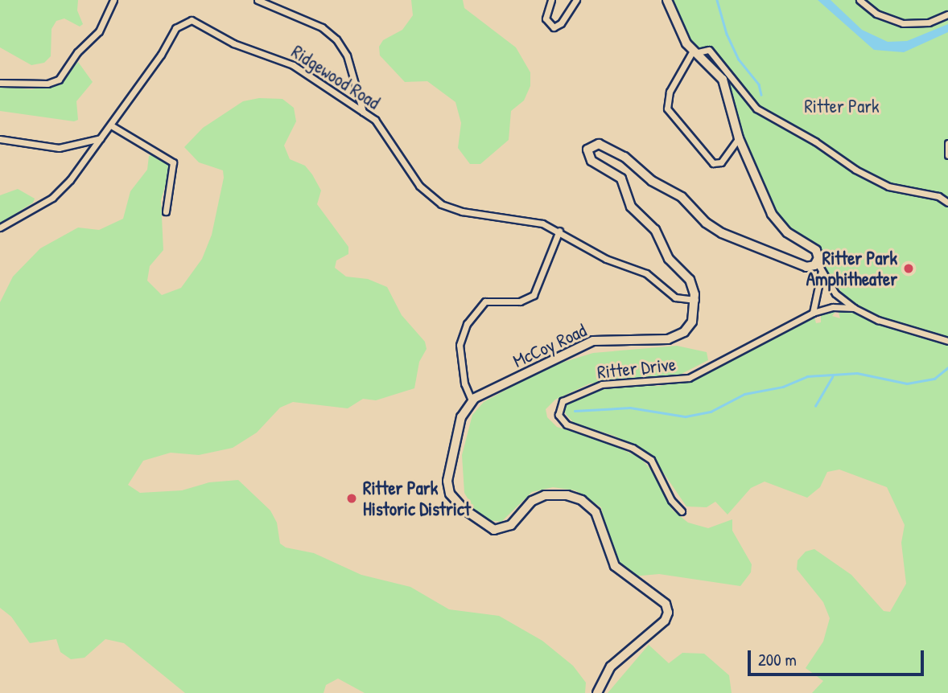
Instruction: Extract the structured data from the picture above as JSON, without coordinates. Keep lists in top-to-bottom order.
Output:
{
  "streets": {
    "street": ["Ridgewood Road", "McCoy Road", "Ritter Drive"]
  },
  "crossings": [
    ["Ridgewood Road", "McCoy Road"]
  ],
  "parks": ["Ritter Park"],
  "places": ["Ritter Park Amphitheater", "Ritter Park Historic District"],
  "scale_bar": "200 m"
}
